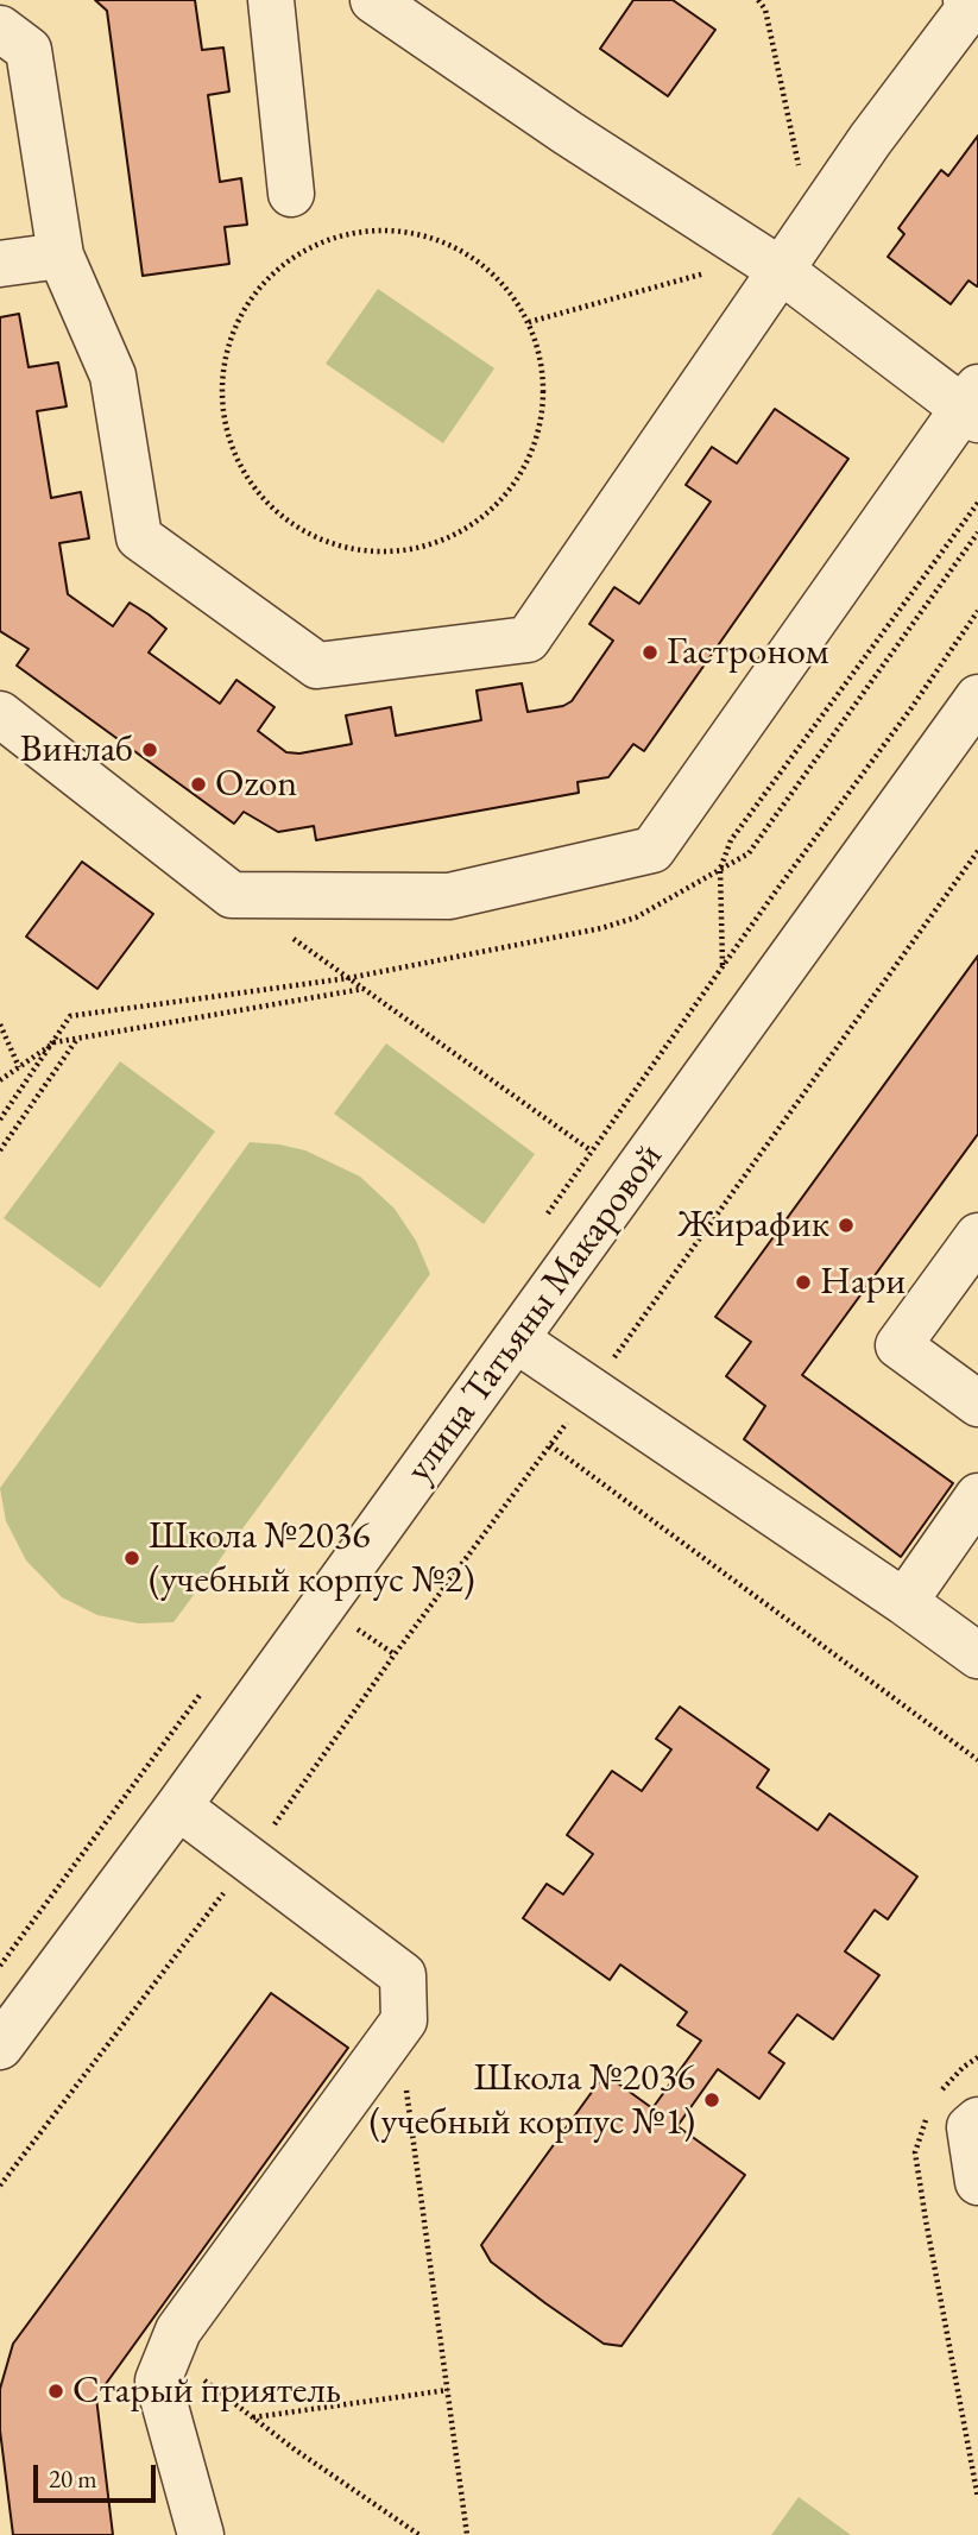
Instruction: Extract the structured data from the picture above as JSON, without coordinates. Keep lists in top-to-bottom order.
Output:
{
  "streets": {
    "street": ["улица Татьяны Макаровой"]
  },
  "places": [
    "Гастроном",
    "Винлаб",
    "Ozon",
    "Жирафик",
    "Нари",
    "Школа №2036 (учебный корпус №2)",
    "Школа №2036 (учебный корпус №1)",
    "Старый приятель"
  ],
  "scale_bar": "20 m"
}
